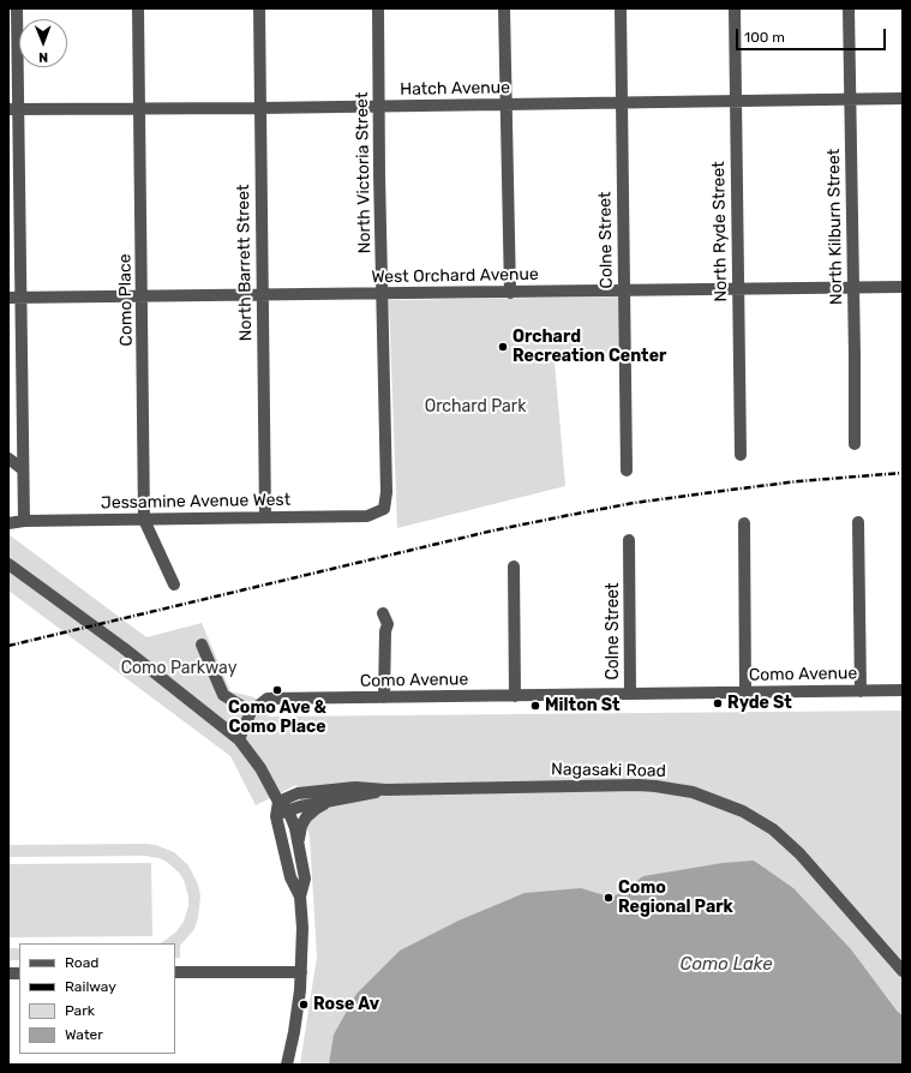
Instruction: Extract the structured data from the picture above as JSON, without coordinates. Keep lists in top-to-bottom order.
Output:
{
  "streets": {
    "street": [
      "Hatch Avenue",
      "North Victoria Street",
      "North Kilburn Street",
      "North Ryde Street",
      "Colne Street",
      "North Barrett Street",
      "West Orchard Avenue",
      "Como Place",
      "Jessamine Avenue West",
      "Como Avenue",
      "Nagasaki Road"
    ]
  },
  "crossings": [
    ["Hatch Avenue", "North Victoria Street"],
    ["Hatch Avenue", "North Kilburn Street"],
    ["Hatch Avenue", "North Ryde Street"],
    ["Hatch Avenue", "Colne Street"],
    ["Hatch Avenue", "North Barrett Street"],
    ["Hatch Avenue", "Como Place"],
    ["North Victoria Street", "West Orchard Avenue"],
    ["North Victoria Street", "Jessamine Avenue West"],
    ["North Kilburn Street", "West Orchard Avenue"],
    ["North Ryde Street", "West Orchard Avenue"],
    ["Colne Street", "West Orchard Avenue"],
    ["Colne Street", "Como Avenue"],
    ["North Barrett Street", "West Orchard Avenue"],
    ["North Barrett Street", "Jessamine Avenue West"],
    ["West Orchard Avenue", "Como Place"],
    ["Como Place", "Jessamine Avenue West"]
  ],
  "water": ["Como Lake"],
  "parks": ["Orchard Park", "Como Parkway"],
  "places": [
    "Orchard Recreation Center",
    "Como Ave & Como Place",
    "Ryde St",
    "Milton St",
    "Como Regional Park",
    "Rose Av"
  ],
  "legend": [
    "Road",
    "Railway",
    "Park",
    "Water"
  ],
  "scale_bar": "100 m",
  "north": "bottom"
}
